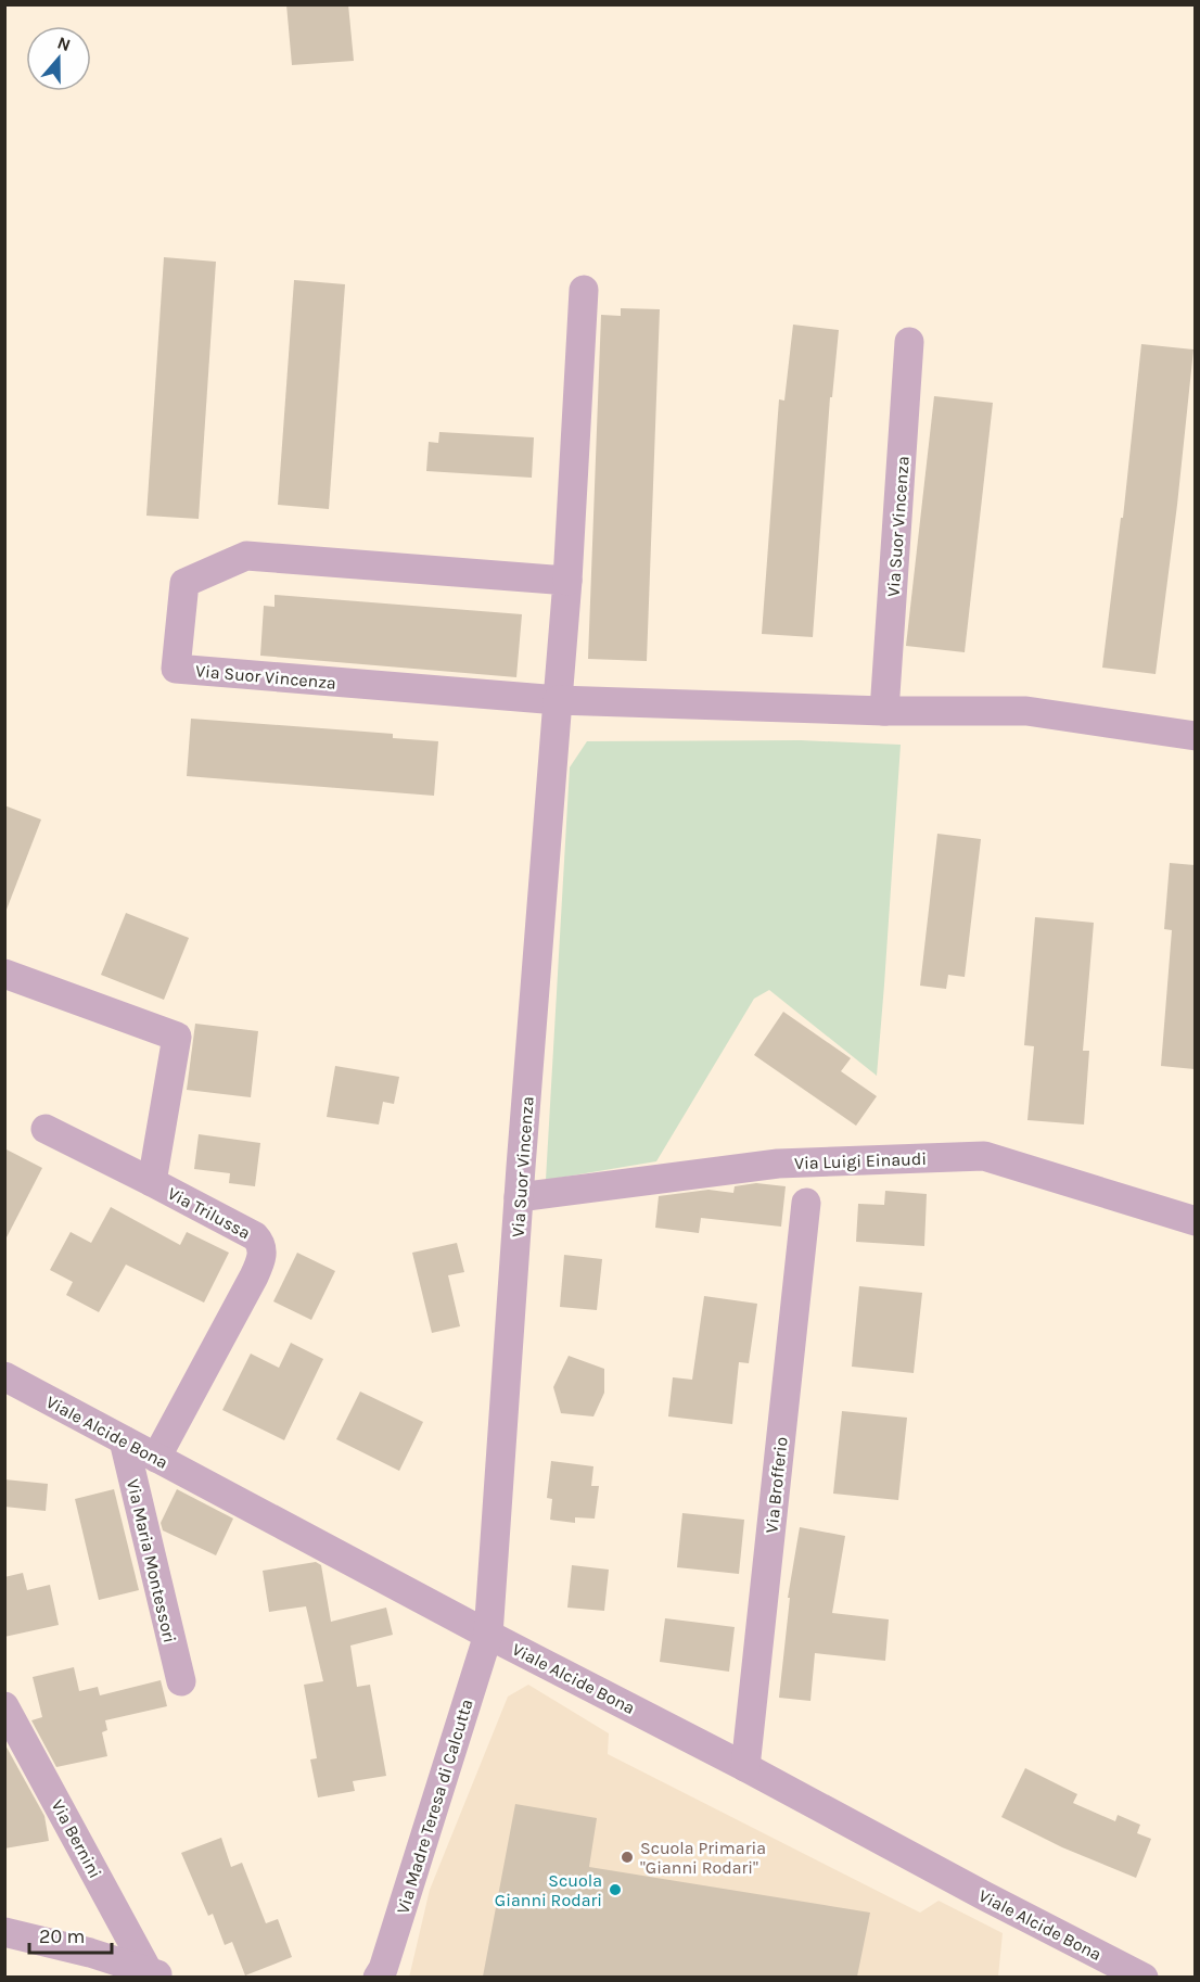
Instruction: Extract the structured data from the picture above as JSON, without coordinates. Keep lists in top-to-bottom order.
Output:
{
  "streets": {
    "street": [
      "Via Suor Vincenza",
      "Via Luigi Einaudi",
      "Via Trilussa",
      "Viale Alcide Bona",
      "Via Brofferio",
      "Via Maria Montessori",
      "Via Madre Teresa di Calcutta",
      "Via Bernini"
    ]
  },
  "crossings": [
    ["Via Suor Vincenza", "Via Luigi Einaudi"],
    ["Via Suor Vincenza", "Viale Alcide Bona"],
    ["Via Suor Vincenza", "Via Madre Teresa di Calcutta"],
    ["Via Trilussa", "Viale Alcide Bona"],
    ["Viale Alcide Bona", "Via Brofferio"],
    ["Viale Alcide Bona", "Via Maria Montessori"],
    ["Viale Alcide Bona", "Via Madre Teresa di Calcutta"]
  ],
  "places": ["Scuola Primaria \"Gianni Rodari\"", "Scuola Gianni Rodari"],
  "scale_bar": "20 m",
  "north": "top"
}
